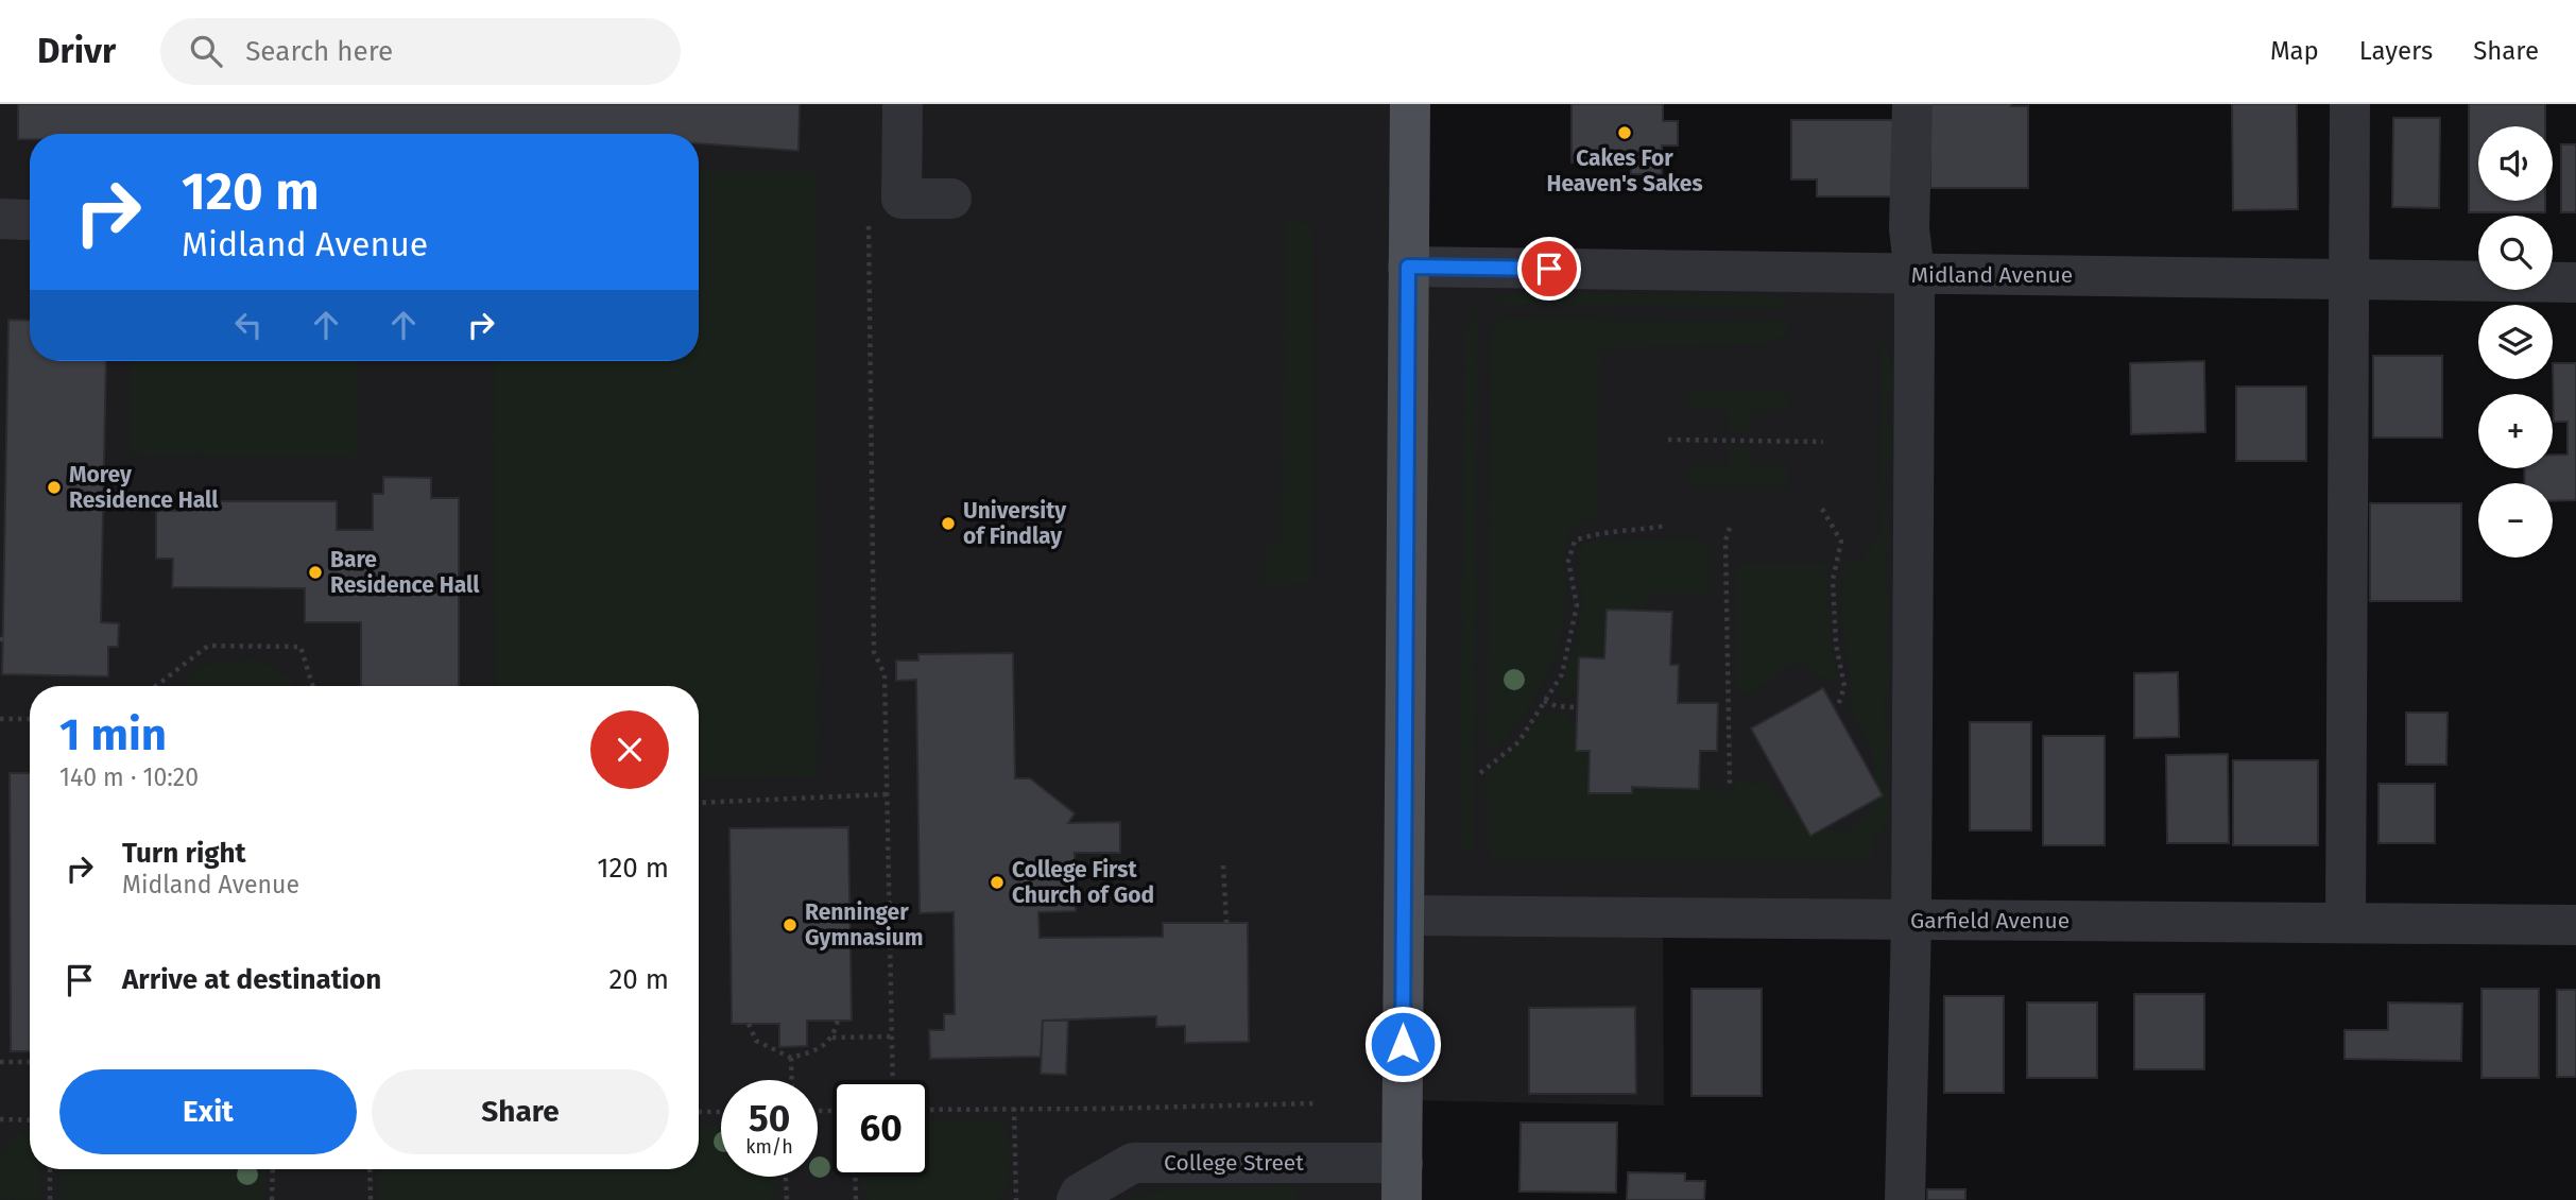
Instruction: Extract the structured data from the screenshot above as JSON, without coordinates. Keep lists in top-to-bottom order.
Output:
{
  "streets": {
    "street": ["Midland Avenue", "Garfield Avenue", "College Street"]
  },
  "places": [
    "Cakes For Heaven's Sakes",
    "Morey Residence Hall",
    "University of Findlay",
    "Bare Residence Hall",
    "College First Church of God",
    "Renninger Gymnasium"
  ],
  "page": {
    "header": "Drivr",
    "search": "Search here",
    "nav": ["Map", "Layers", "Share"],
    "map_buttons": ["+", "−"],
    "turn": ["120 m", "Midland Avenue"],
    "heading": ["1 min", "140 m · 10:20"],
    "list": [
      {
        "name": "Turn right",
        "note": "Midland Avenue",
        "value": "120 m"
      },
      {
        "name": "Arrive at destination",
        "value": "20 m"
      }
    ],
    "buttons": ["Exit", "Share"],
    "speed": "50 km/h",
    "limit": "60"
  }
}
